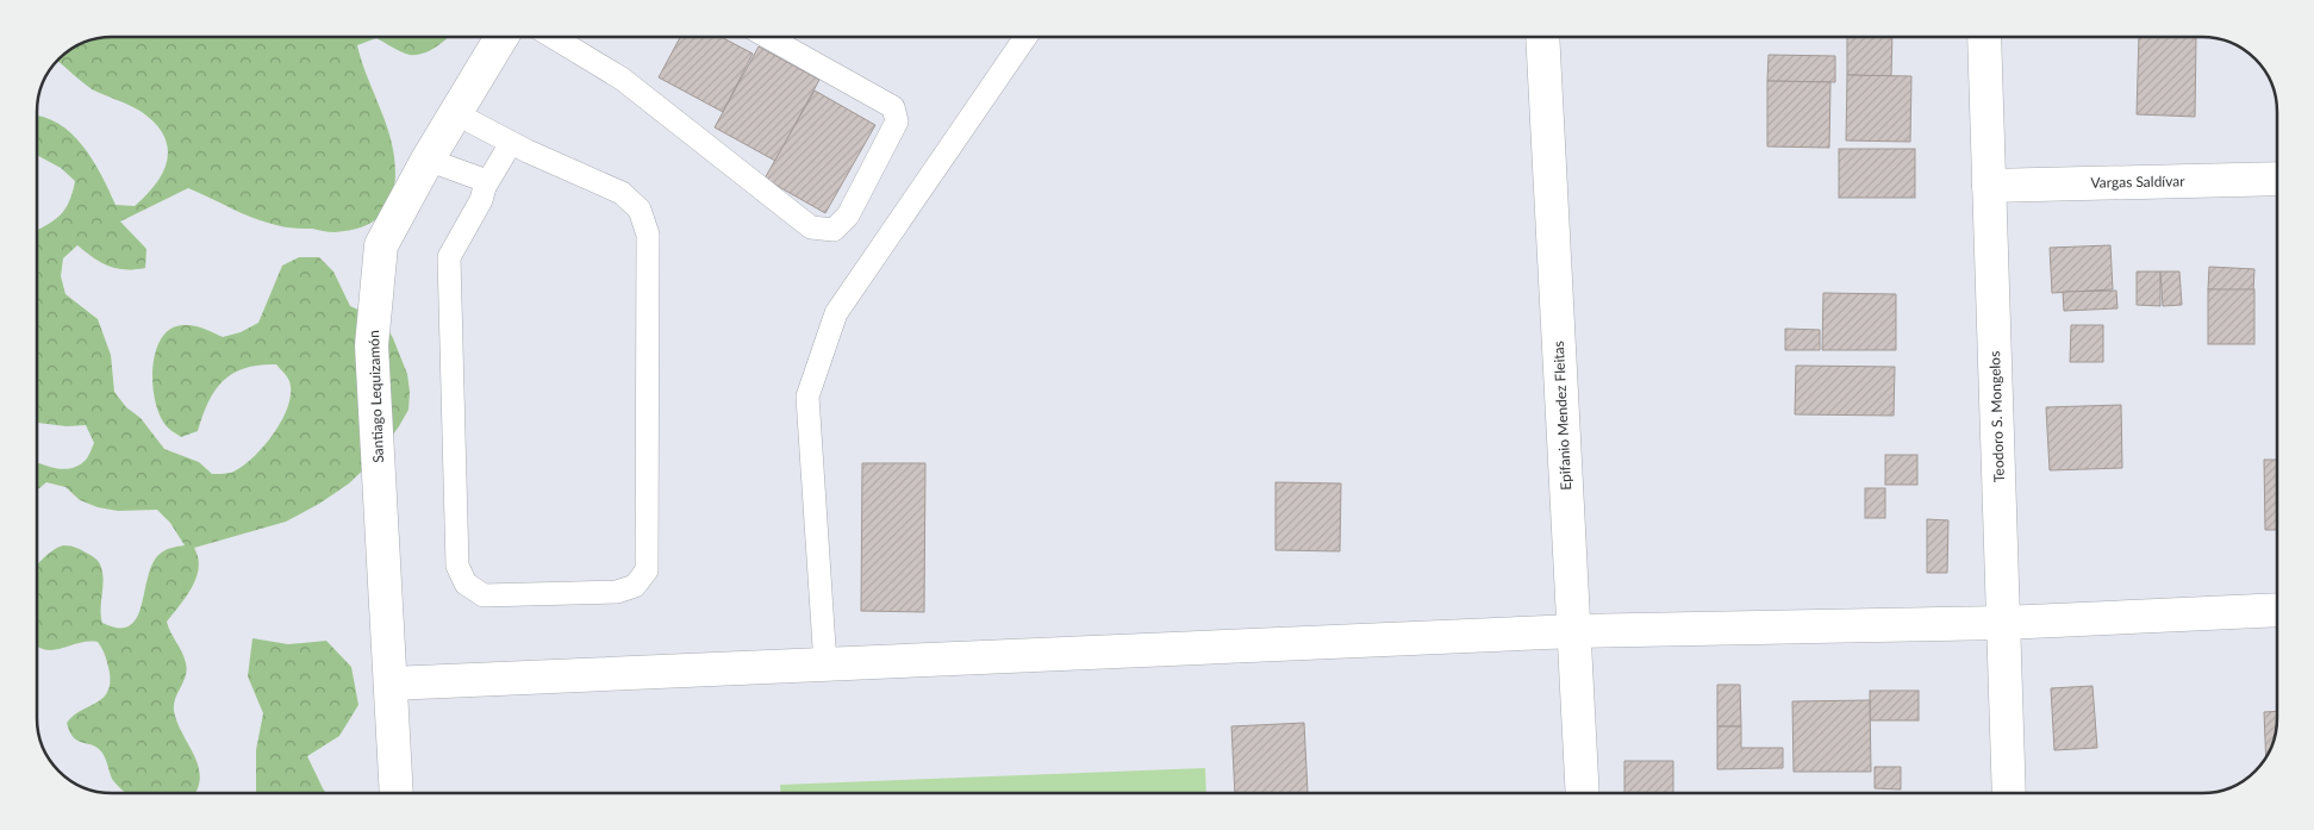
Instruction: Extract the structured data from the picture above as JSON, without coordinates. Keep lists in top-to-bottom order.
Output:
{
  "streets": {
    "street": [
      "Vargas Saldívar",
      "Santiago Lequizamón",
      "Epifanio Mendez Fleitas",
      "Teodoro S. Mongelos"
    ]
  },
  "crossings": [
    ["Vargas Saldívar", "Teodoro S. Mongelos"]
  ]
}
